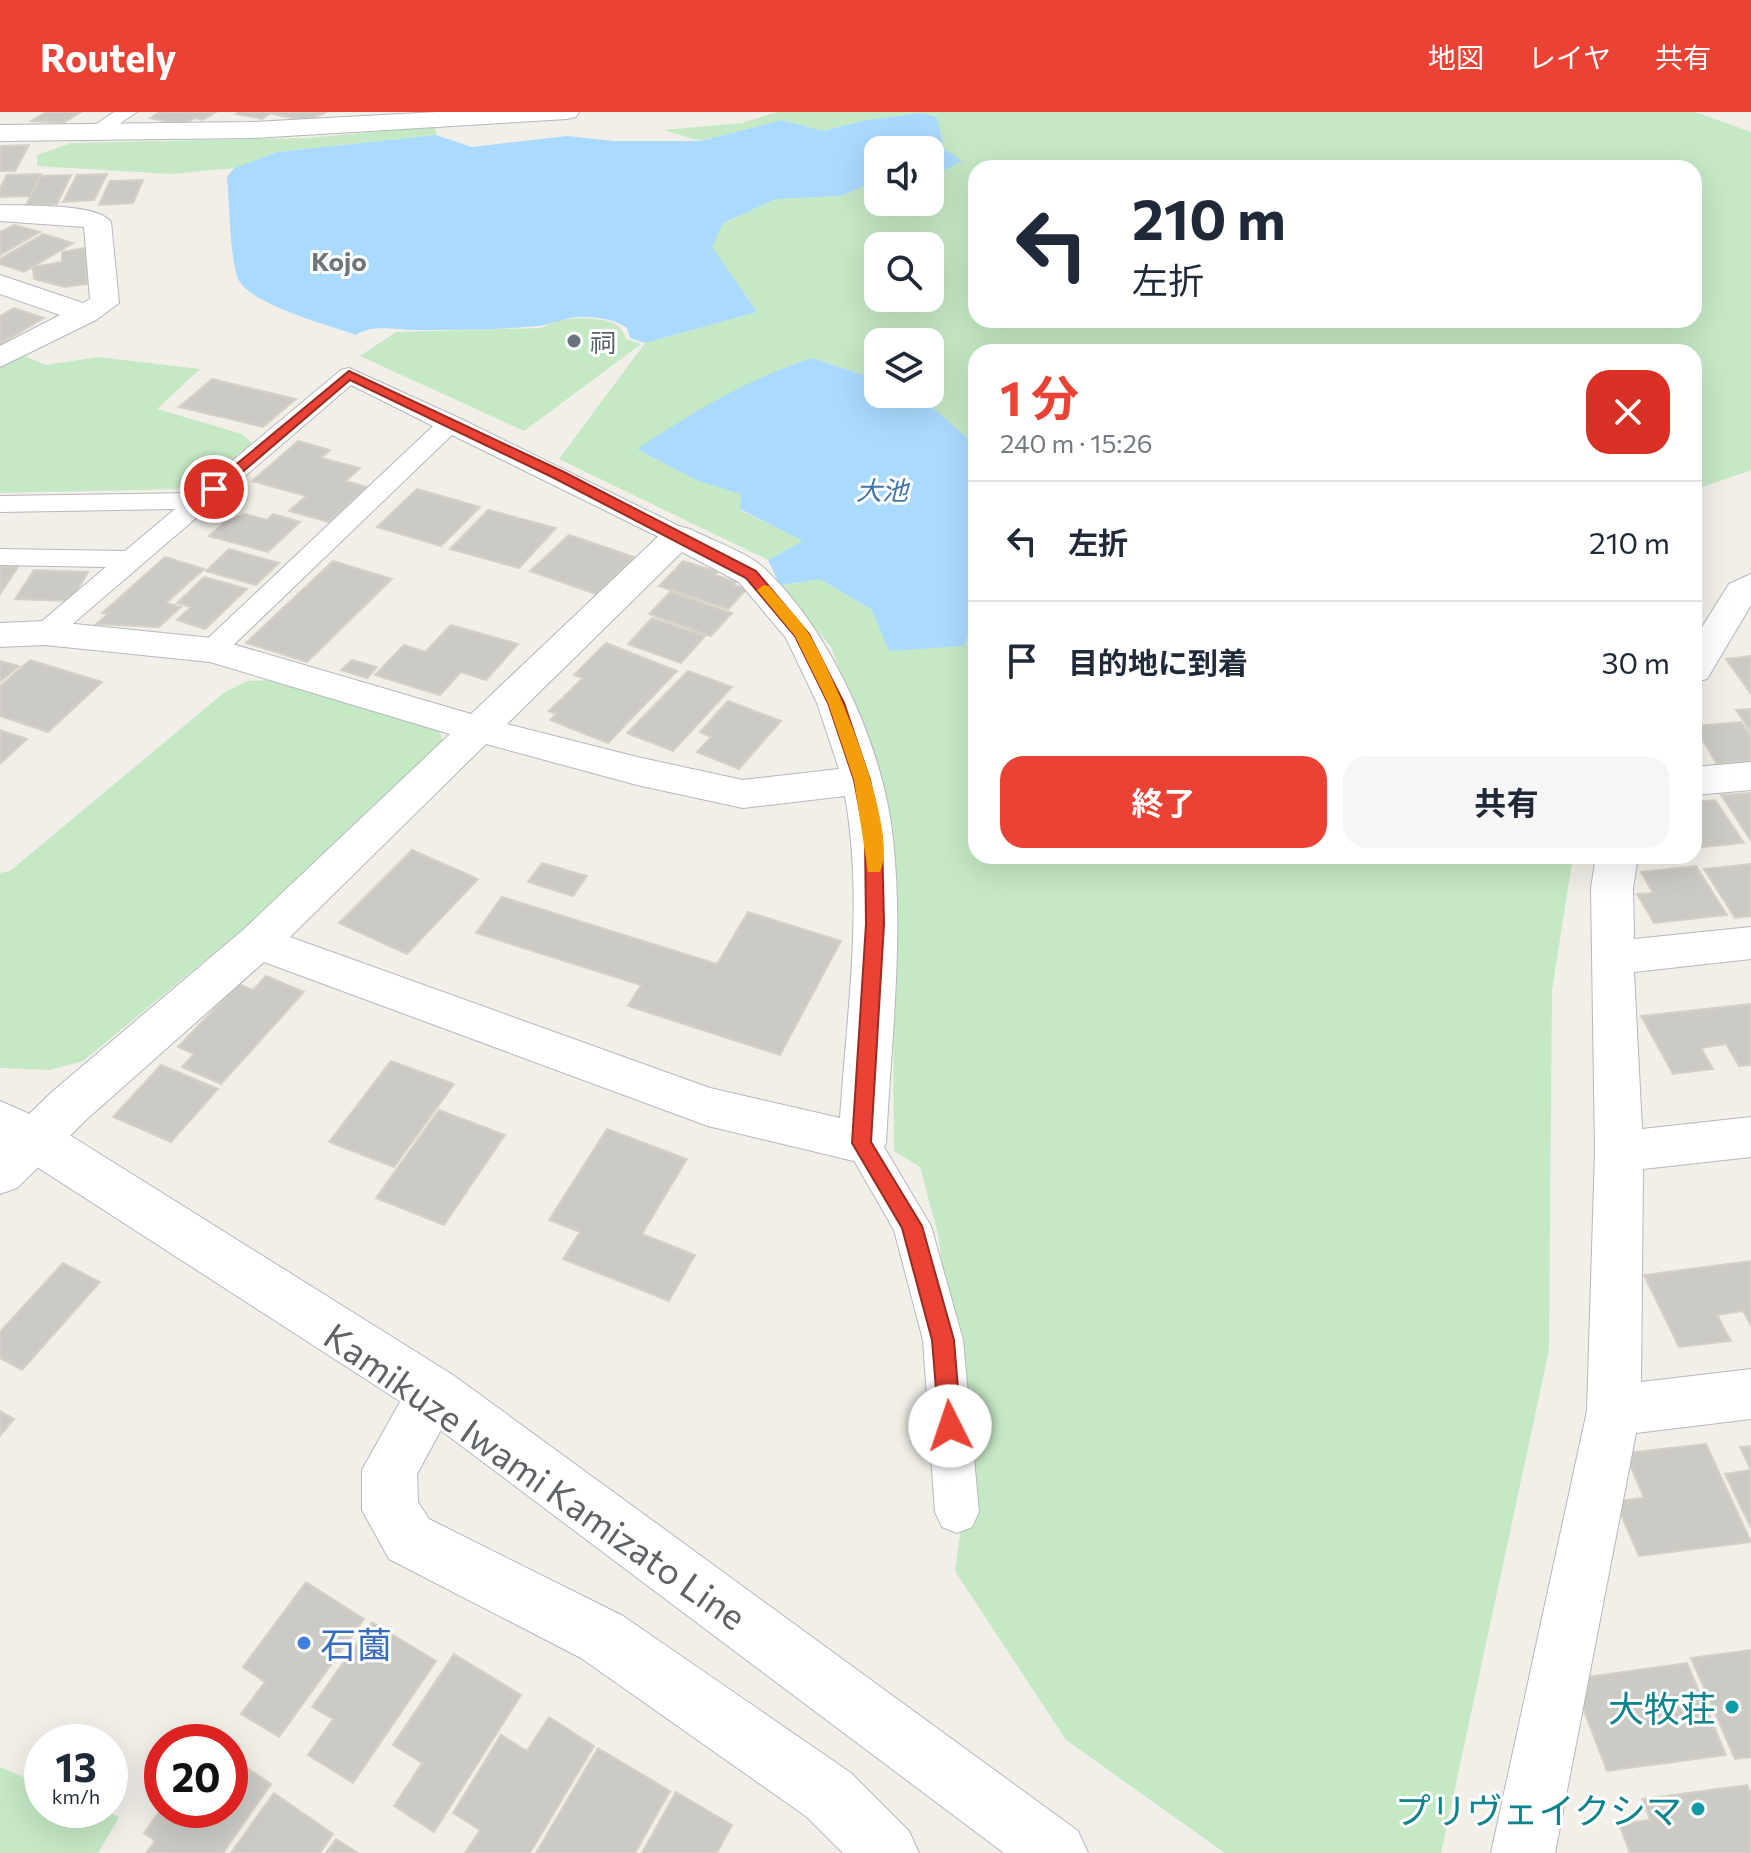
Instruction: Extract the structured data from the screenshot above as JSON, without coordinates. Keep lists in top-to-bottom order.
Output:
{
  "streets": {
    "street": ["Kamikuze Iwami Kamizato Line"]
  },
  "districts": ["Kojo"],
  "water": ["大池"],
  "places": [
    "祠",
    "石薗",
    "大牧荘",
    "プリヴェイクシマ"
  ],
  "page": {
    "header": "Routely",
    "nav": ["地図", "レイヤ", "共有"],
    "turn": ["210 m", "左折"],
    "heading": ["1 分", "240 m · 15:26"],
    "list": [
      {
        "name": "左折",
        "value": "210 m"
      },
      {
        "name": "目的地に到着",
        "value": "30 m"
      }
    ],
    "buttons": ["終了", "共有"],
    "speed": "13 km/h",
    "limit": "20"
  }
}
